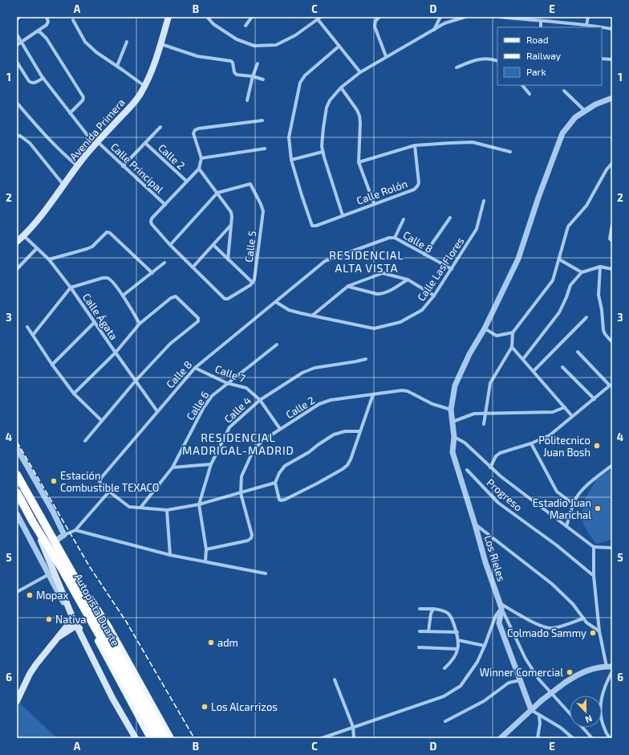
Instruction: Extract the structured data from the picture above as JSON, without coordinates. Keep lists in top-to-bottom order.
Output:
{
  "streets": {
    "highway": ["Autopista Duarte"],
    "main road": ["Avenida Primera"],
    "street": [
      "Calle 2",
      "Calle Principal",
      "Calle Rolón",
      "Calle 8",
      "Calle 5",
      "Calle Las Flores",
      "Calle Ágata",
      "Calle 7",
      "Calle 6",
      "Calle 4",
      "Progreso",
      "Los Rieles"
    ]
  },
  "crossings": [
    ["Avenida Primera", "Calle Principal"],
    ["Avenida Primera", "Calle Ágata"],
    ["Calle 2", "Calle 8"],
    ["Calle 2", "Calle 7"],
    ["Calle 2", "Calle 4"],
    ["Calle 2", "Los Rieles"],
    ["Calle 8", "Calle Las Flores"],
    ["Calle 8", "Calle Ágata"],
    ["Calle 8", "Calle 7"],
    ["Calle 8", "Calle 6"],
    ["Calle 8", "Calle 4"],
    ["Calle 7", "Calle 6"],
    ["Calle 7", "Calle 4"]
  ],
  "districts": ["RESIDENCIAL ALTA VISTA", "RESIDENCIAL MADRIGAL-MADRID"],
  "places": [
    "Politecnico Juan Bosh",
    "Estación Combustible TEXACO",
    "Estadio Juan Marichal",
    "Mopax",
    "Nativa",
    "Colmado Sammy",
    "adm",
    "Winner Comercial",
    "Los Alcarrizos"
  ],
  "legend": ["Road", "Railway", "Park"],
  "north": "bottom",
  "grid": {
    "columns": [
      "A",
      "B",
      "C",
      "D",
      "E"
    ],
    "rows": [
      "1",
      "2",
      "3",
      "4",
      "5",
      "6"
    ]
  }
}
